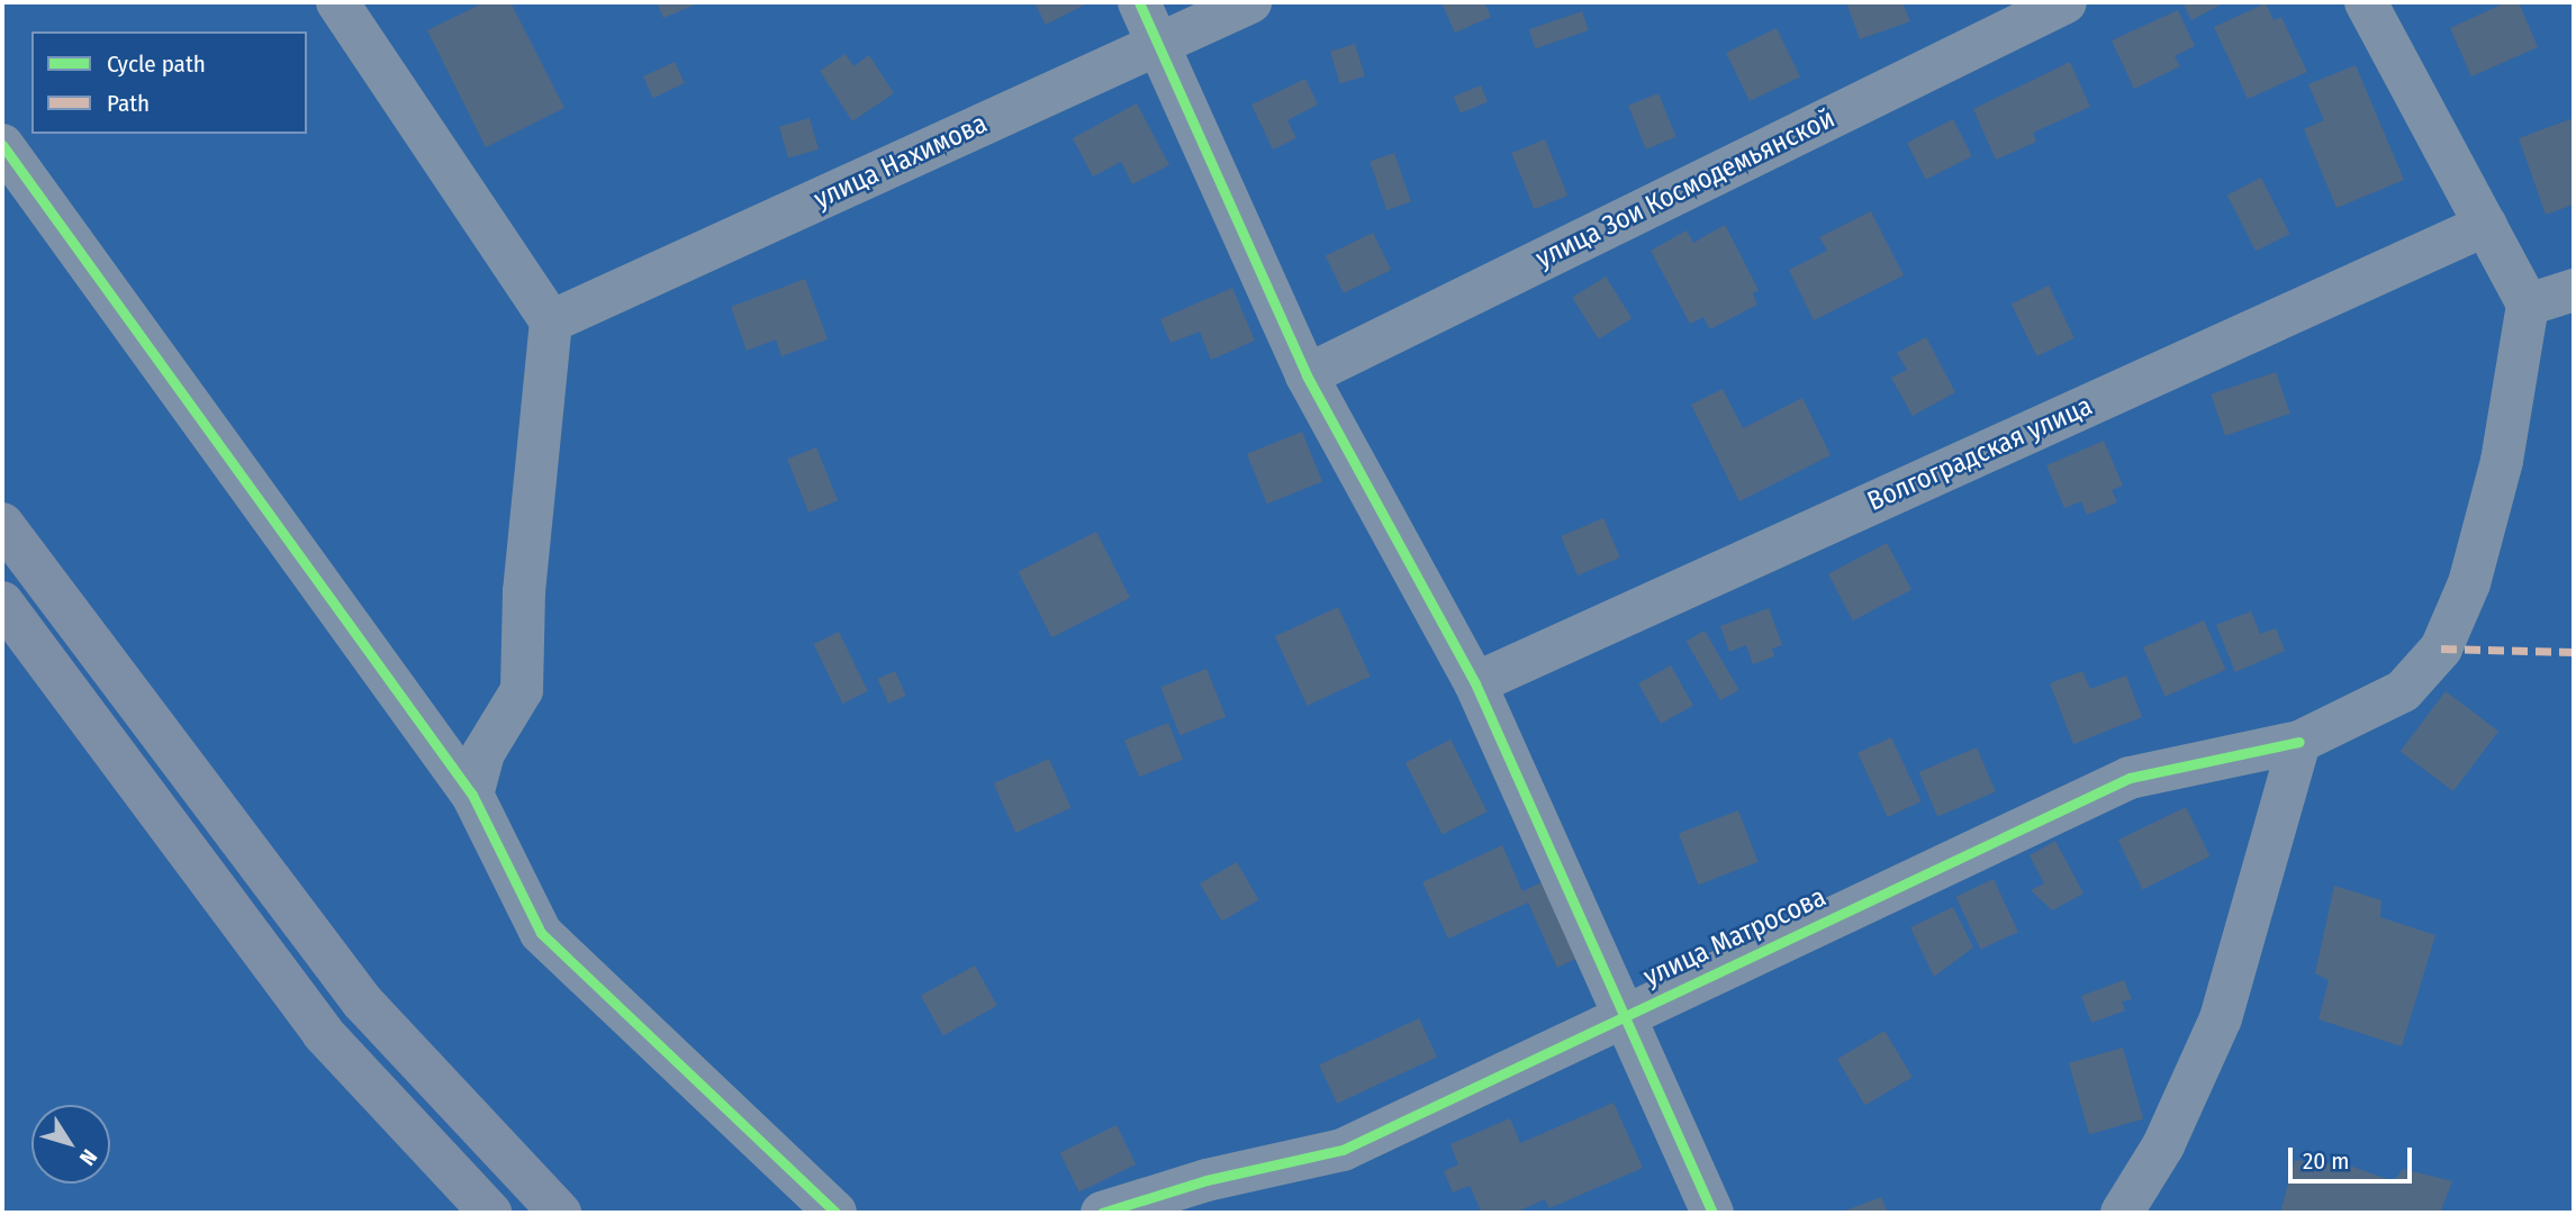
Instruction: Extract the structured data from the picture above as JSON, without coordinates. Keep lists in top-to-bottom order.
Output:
{
  "streets": {
    "street": [
      "улица Нахимова",
      "улица Зои Космодемьянской",
      "Волгоградская улица",
      "улица Матросова"
    ]
  },
  "legend": ["Cycle path", "Path"],
  "scale_bar": "20 m",
  "north": "bottom right"
}
